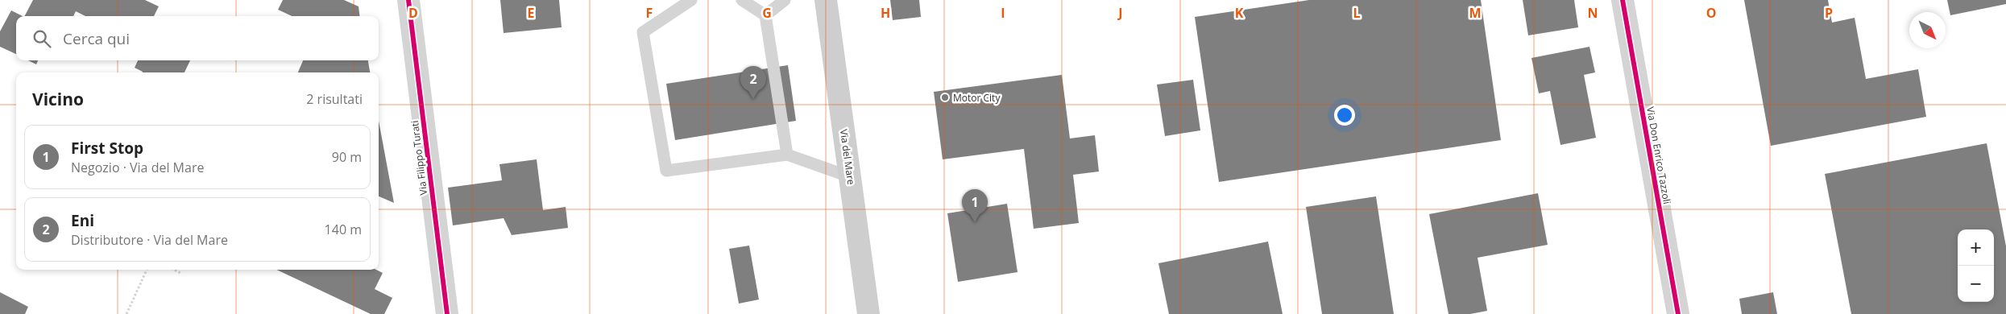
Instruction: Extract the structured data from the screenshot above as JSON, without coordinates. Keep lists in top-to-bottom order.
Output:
{
  "streets": {
    "main road": ["Via del Mare"],
    "street": ["Via Don Enrico Tazzoli", "Via Filippo Turati"]
  },
  "places": ["Motor City"],
  "north": "bottom right",
  "page": {
    "search": "Cerca qui",
    "pins": ["2", "1"],
    "heading": ["Vicino", "2 risultati"],
    "list": [
      {
        "mark": "1",
        "name": "First Stop",
        "note": "Negozio · Via del Mare",
        "value": "90 m"
      },
      {
        "mark": "2",
        "name": "Eni",
        "note": "Distributore · Via del Mare",
        "value": "140 m"
      }
    ],
    "map_buttons": ["+", "−"]
  },
  "grid": {
    "columns": [
      "D",
      "E",
      "F",
      "G",
      "H",
      "I",
      "J",
      "K",
      "L",
      "M",
      "N",
      "O",
      "P"
    ]
  }
}
